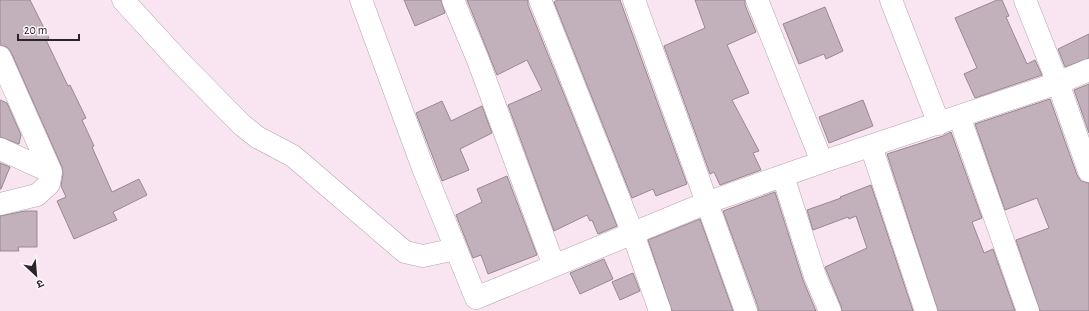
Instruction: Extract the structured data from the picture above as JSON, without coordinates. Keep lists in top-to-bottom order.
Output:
{
  "scale_bar": "20 m",
  "north": "bottom right"
}
